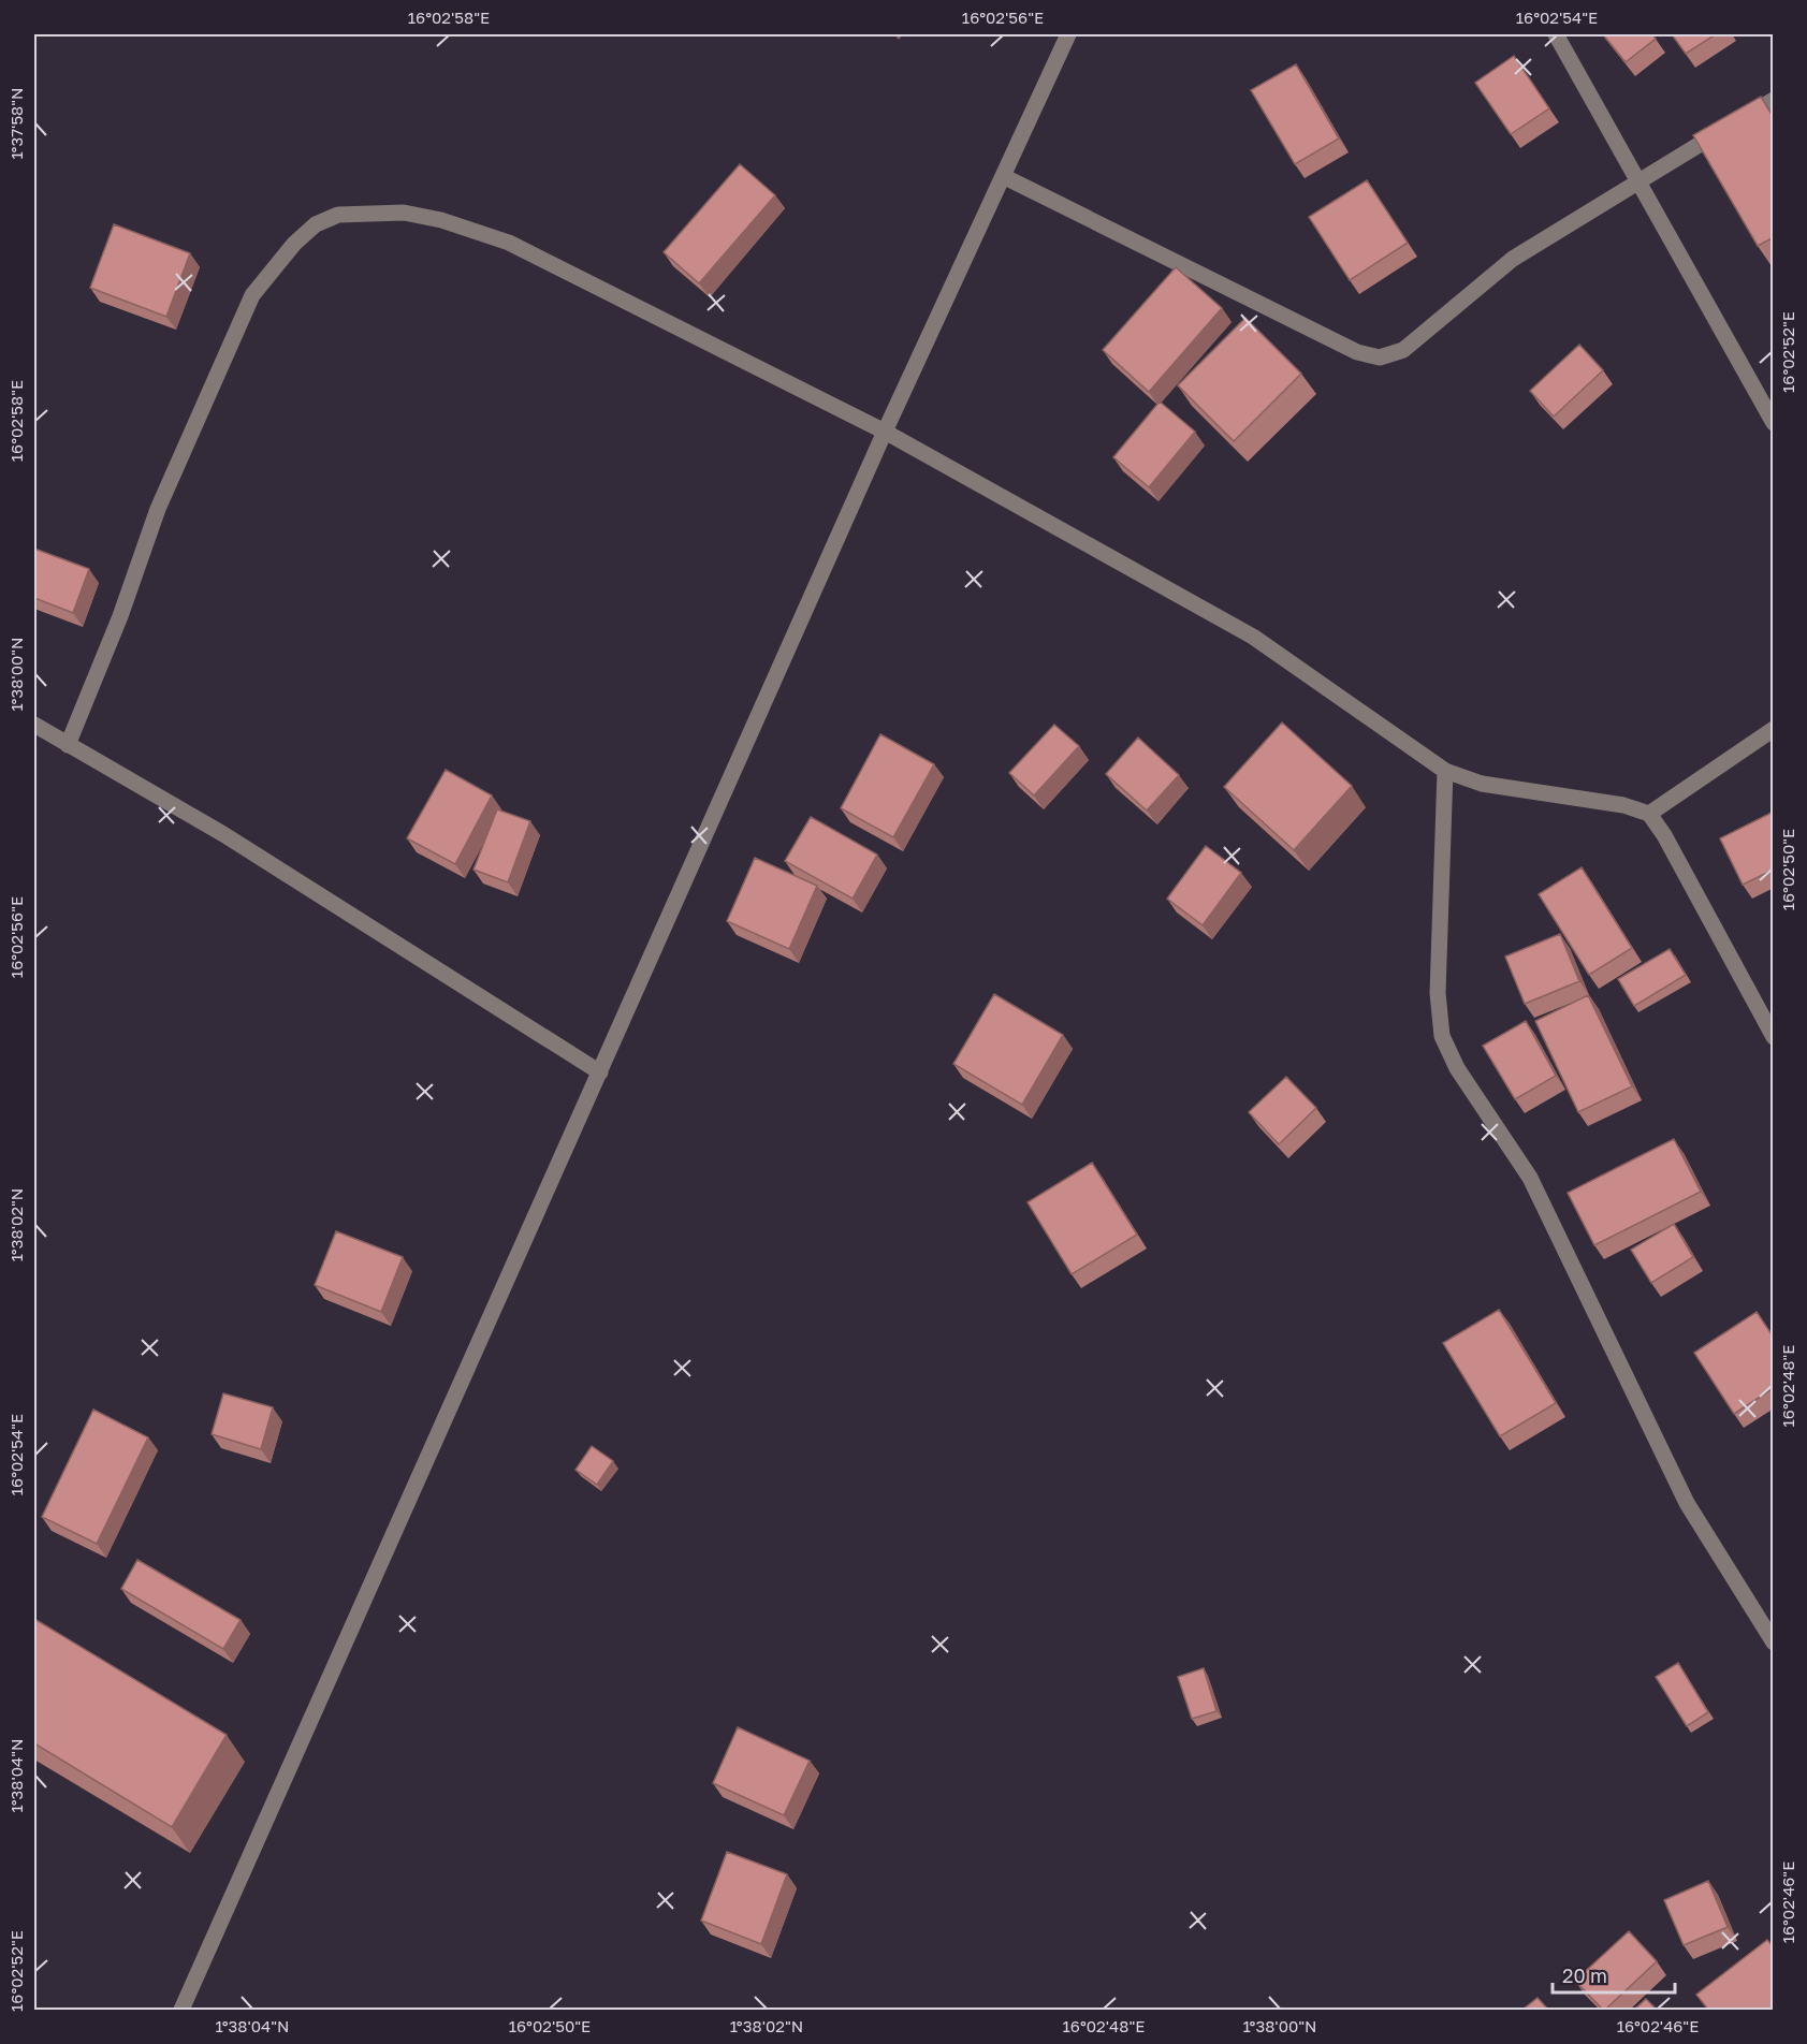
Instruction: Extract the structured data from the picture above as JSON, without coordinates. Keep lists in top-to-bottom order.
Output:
{
  "scale_bar": "20 m",
  "coordinates": [
    "16°02'58\"E",
    "16°02'56\"E",
    "16°02'54\"E",
    "1°37'58\"N",
    "16°02'52\"E",
    "1°38'00\"N",
    "16°02'50\"E",
    "1°38'02\"N",
    "16°02'48\"E",
    "1°38'04\"N",
    "16°02'46\"E"
  ]
}
